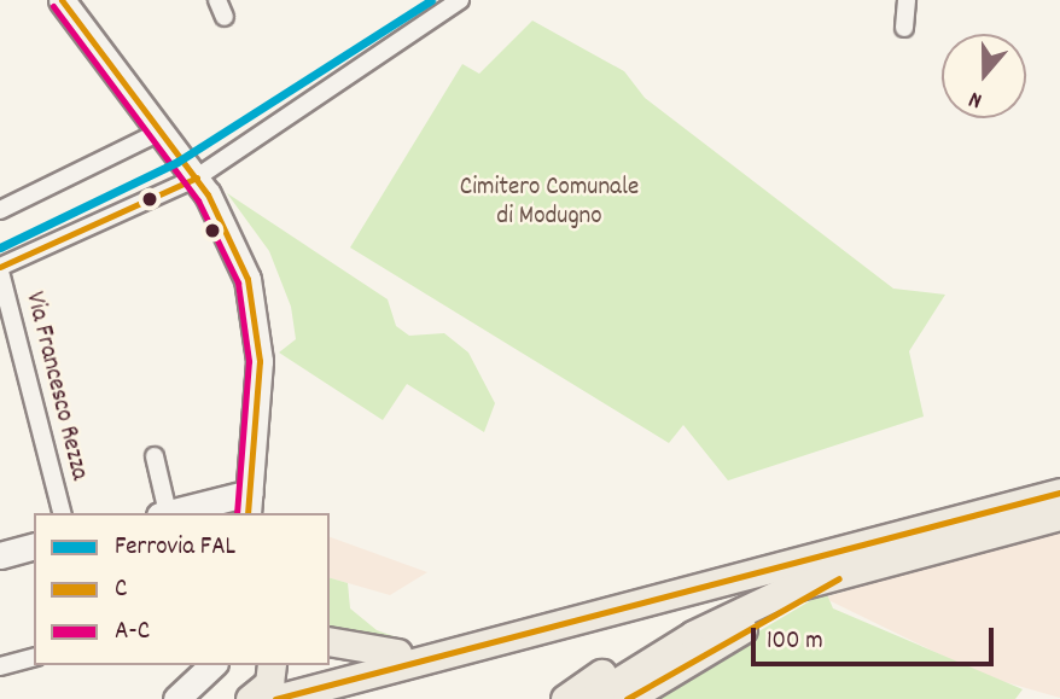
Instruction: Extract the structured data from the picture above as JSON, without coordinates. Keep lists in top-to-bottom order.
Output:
{
  "streets": {
    "street": ["Via Francesco Rezza"]
  },
  "parks": ["Cimitero Comunale di Modugno"],
  "lines": ["rail line FAL", "transit line C", "transit line A-C"],
  "legend": ["Ferrovia FAL", "C", "A-C"],
  "scale_bar": "100 m",
  "north": "bottom"
}
